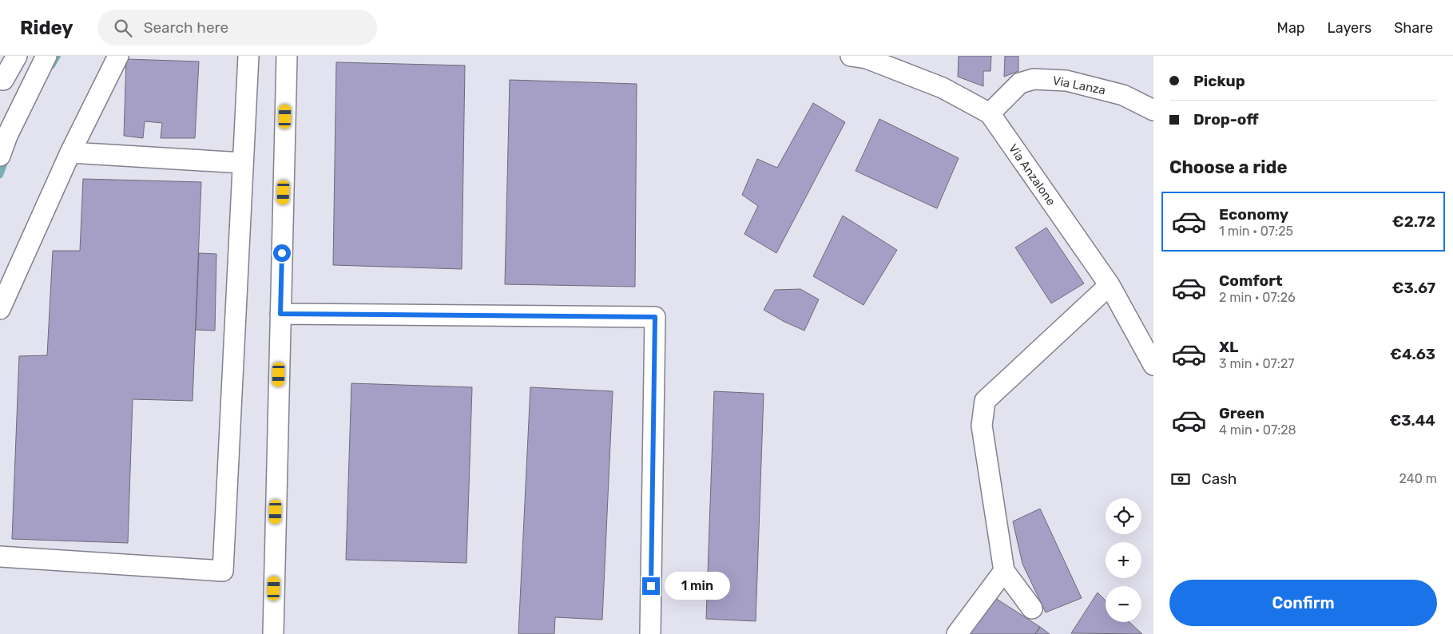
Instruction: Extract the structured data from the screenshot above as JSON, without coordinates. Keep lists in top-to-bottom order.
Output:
{
  "streets": {
    "street": ["Via Lanza", "Via Anzalone"]
  },
  "crossings": [
    ["Via Lanza", "Via Anzalone"]
  ],
  "page": {
    "header": "Ridey",
    "search": "Search here",
    "nav": ["Map", "Layers", "Share"],
    "banner": ["Pickup", "Drop-off"],
    "heading": "Choose a ride",
    "list": [
      {
        "name": "Economy",
        "note": "1 min · 07:25",
        "value": "€2.72"
      },
      {
        "name": "Comfort",
        "note": "2 min · 07:26",
        "value": "€3.67"
      },
      {
        "name": "XL",
        "note": "3 min · 07:27",
        "value": "€4.63"
      },
      {
        "name": "Green",
        "note": "4 min · 07:28",
        "value": "€3.44"
      }
    ],
    "pay": ["Cash", "240 m"],
    "map_buttons": ["+", "−"],
    "bubble": "1 min",
    "buttons": "Confirm"
  }
}
